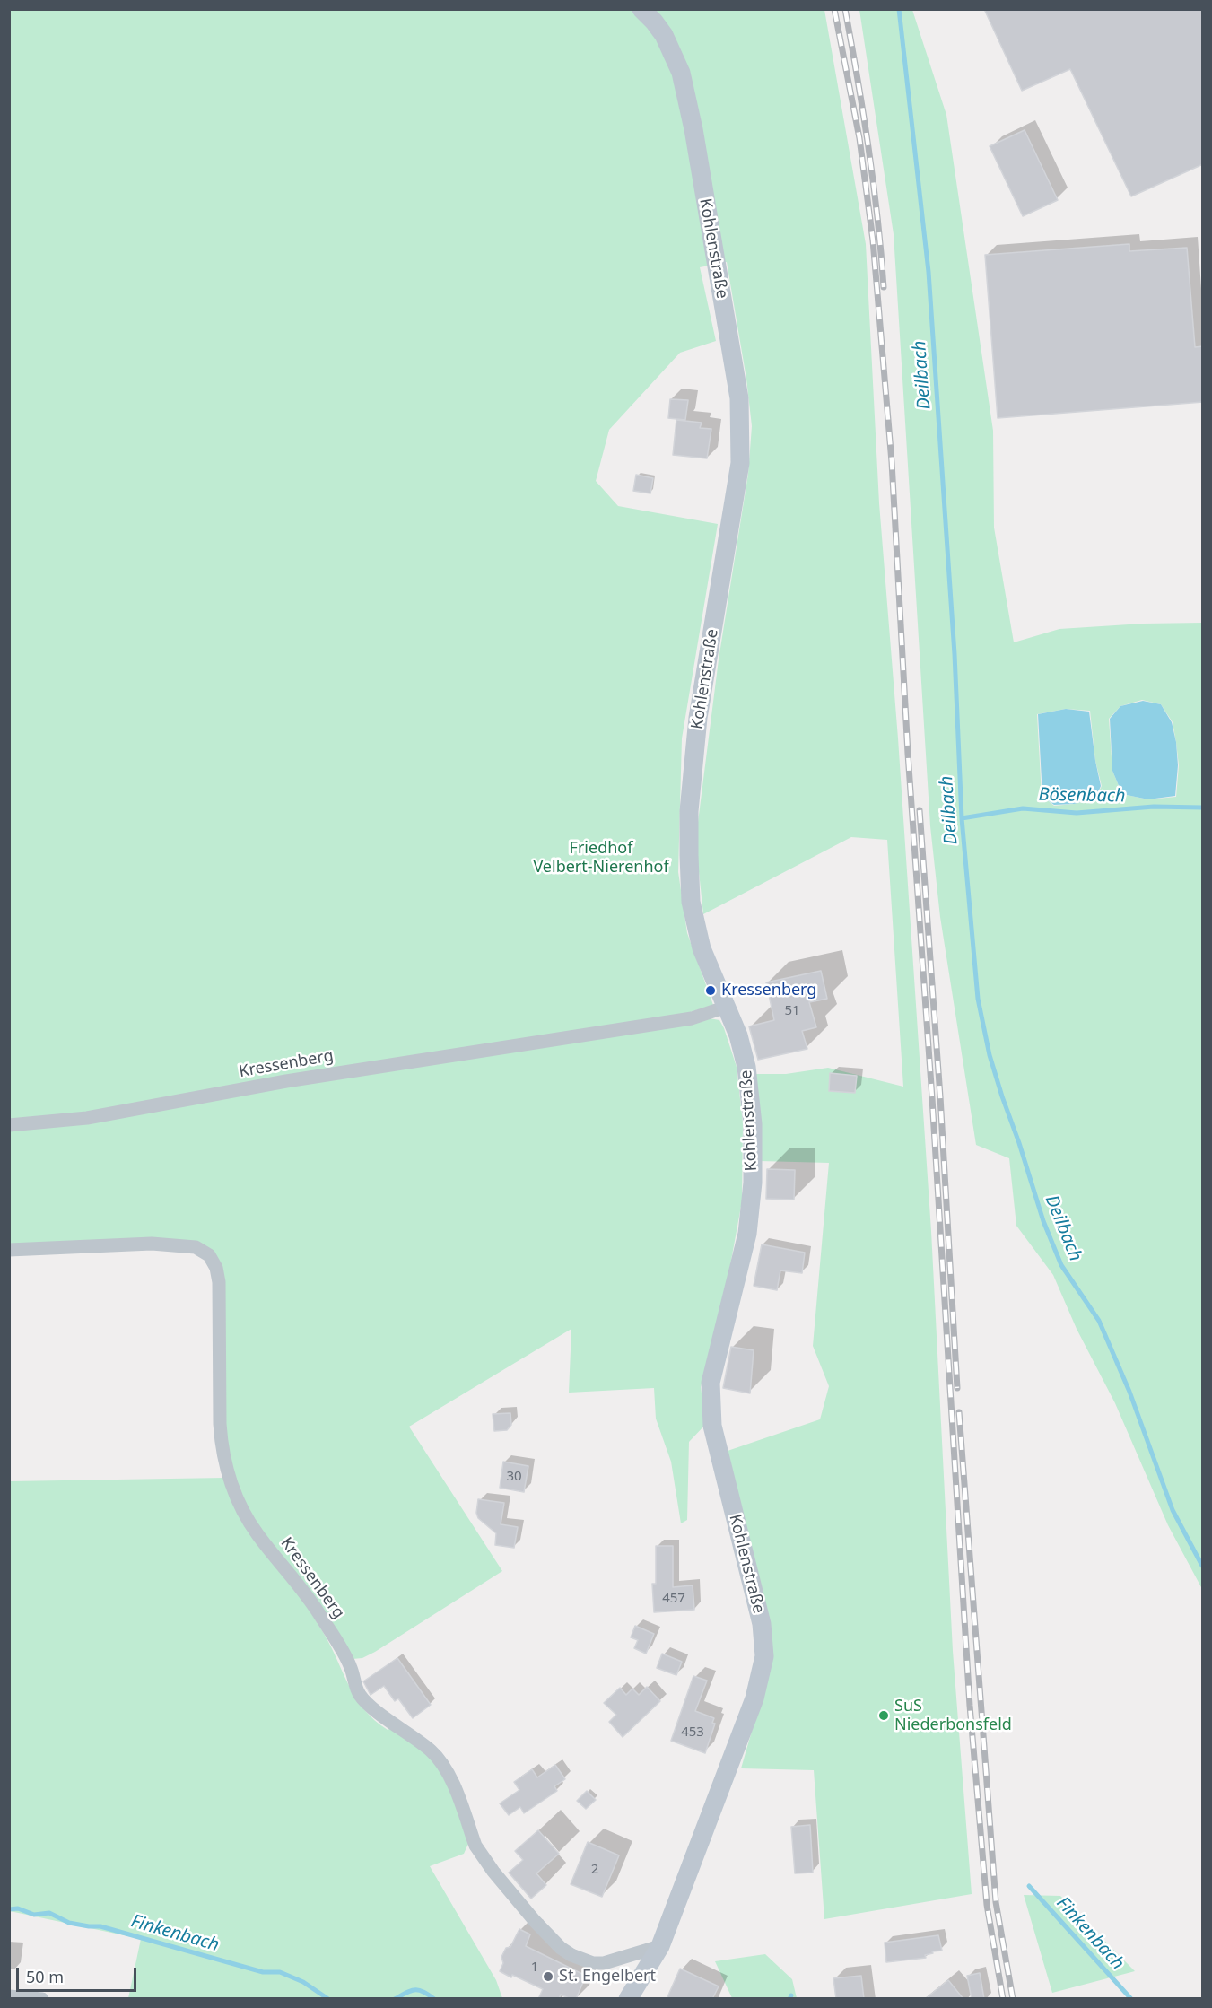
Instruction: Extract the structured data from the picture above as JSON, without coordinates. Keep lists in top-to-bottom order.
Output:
{
  "streets": {
    "main road": ["Kohlenstraße"],
    "street": ["Kressenberg"]
  },
  "crossings": [
    ["Kohlenstraße", "Kressenberg"]
  ],
  "water": ["Deilbach", "Bösenbach", "Finkenbach"],
  "parks": ["Friedhof Velbert-Nierenhof"],
  "places": ["Kressenberg", "SuS Niederbonsfeld", "St. Engelbert"],
  "house_numbers": [
    "51",
    "30",
    "457",
    "453",
    "2",
    "1"
  ],
  "scale_bar": "50 m"
}
